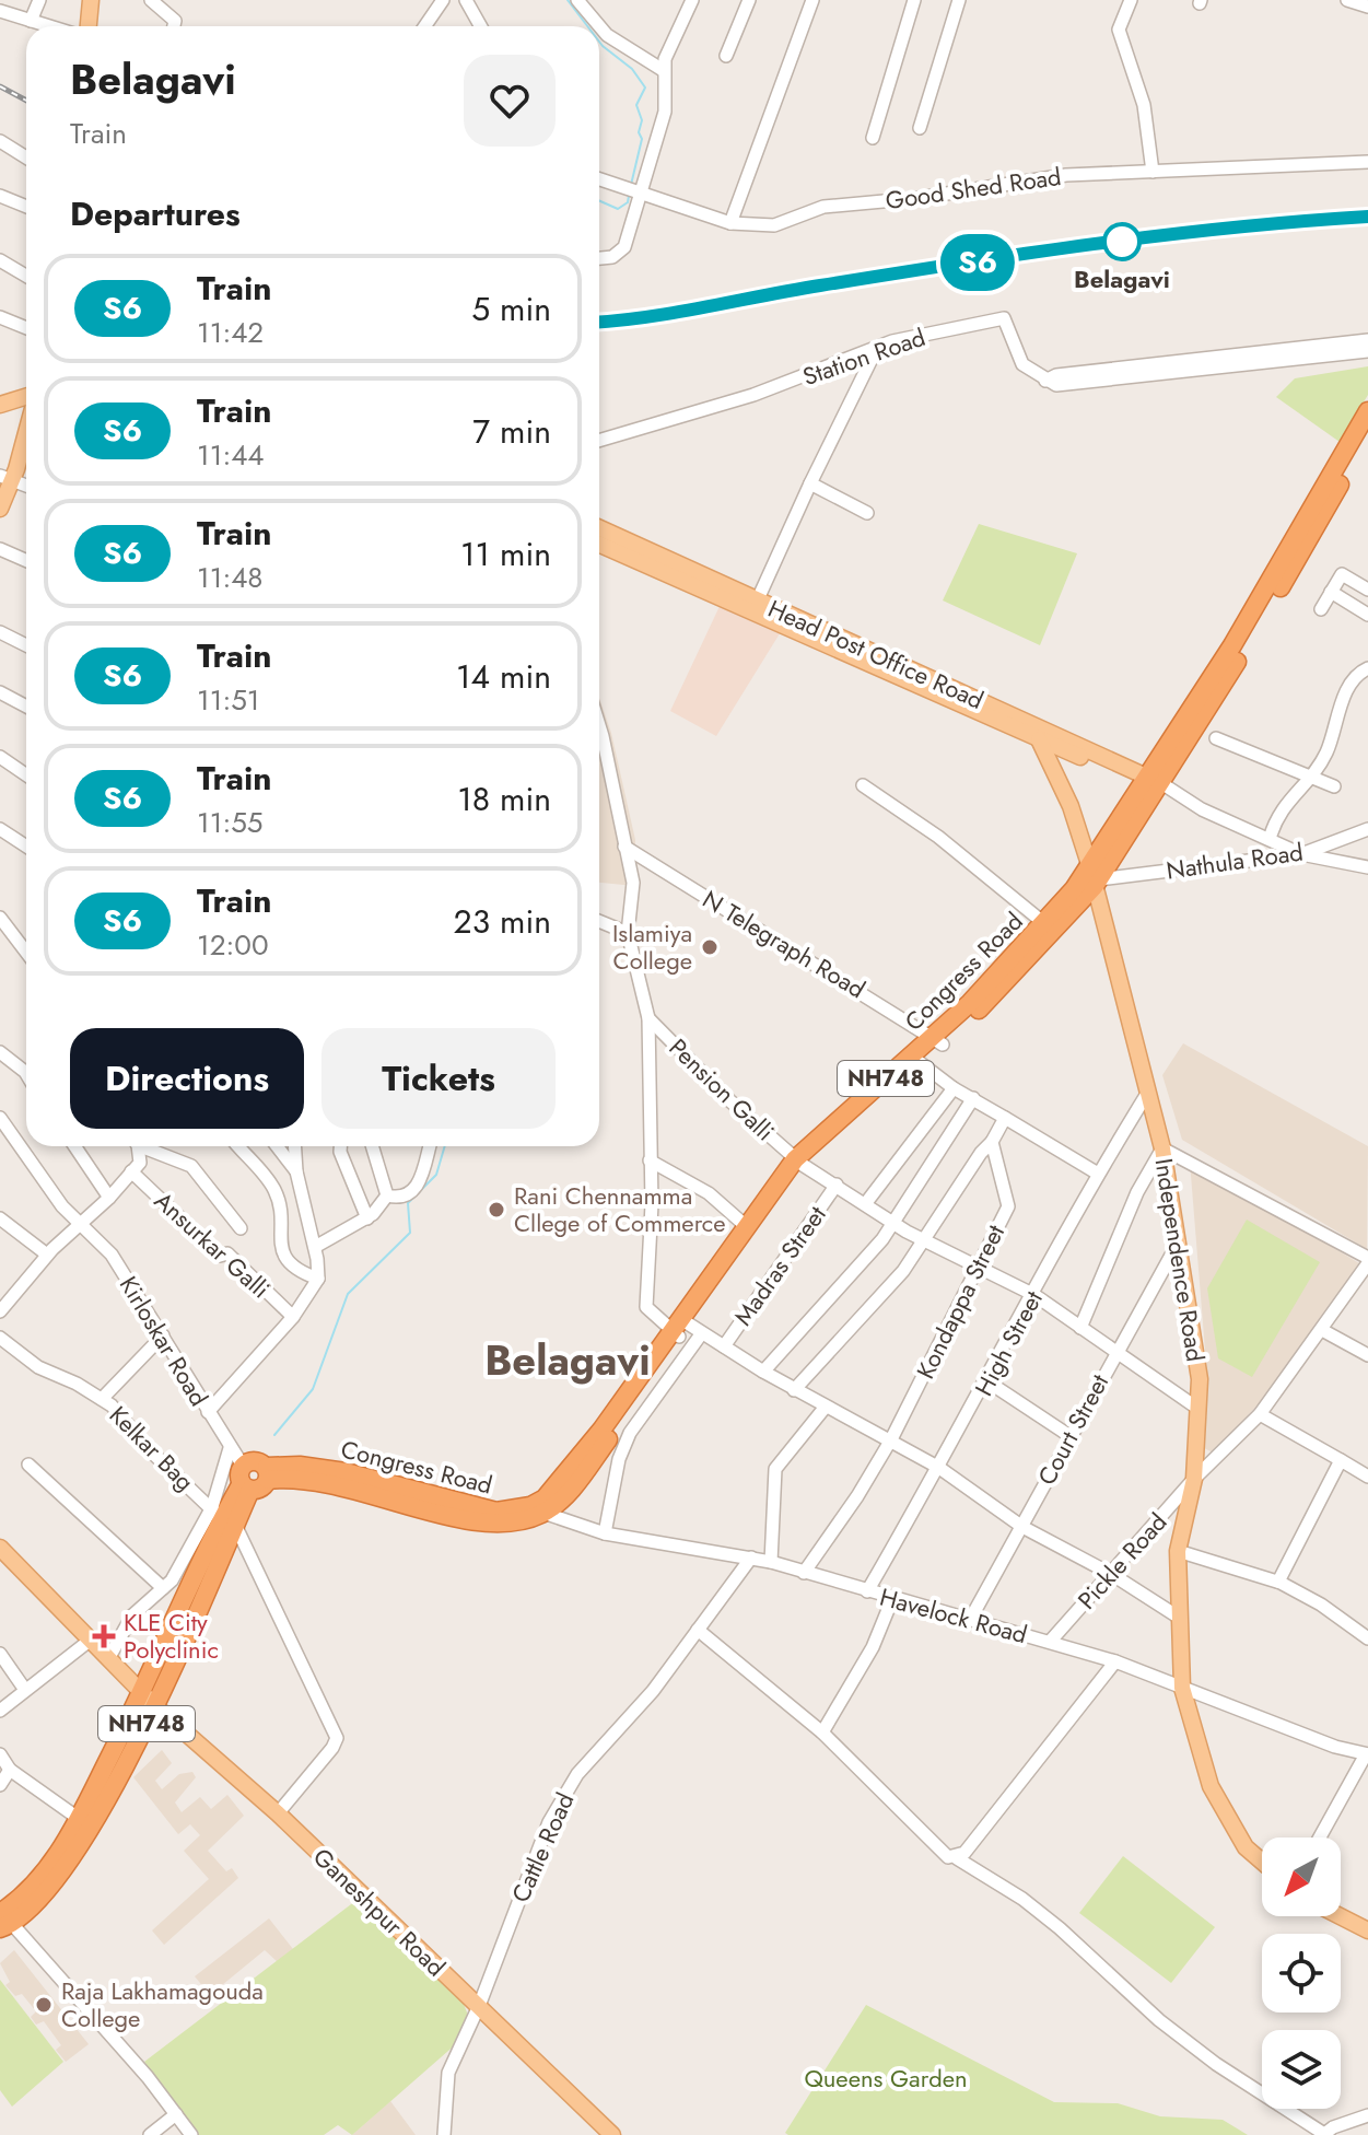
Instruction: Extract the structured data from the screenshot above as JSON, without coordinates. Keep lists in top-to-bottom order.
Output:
{
  "streets": {
    "highway": ["Congress Road", "NH748"],
    "main road": ["Head Post Office Road", "Independence Road", "Ganeshpur Road"],
    "street": [
      "Good Shed Road",
      "Station Road",
      "Nathula Road",
      "N Telegraph Road",
      "Pension Galli",
      "Ansurkar Galli",
      "Madras Street",
      "Kondappa Street",
      "Kirloskar Road",
      "High Street",
      "Court Street",
      "Kelkar Bag",
      "Pickle Road",
      "Havelock Road",
      "Cattle Road"
    ]
  },
  "crossings": [
    ["Head Post Office Road", "Congress Road"],
    ["Head Post Office Road", "Independence Road"],
    ["Nathula Road", "Congress Road"],
    ["Nathula Road", "Independence Road"],
    ["N Telegraph Road", "Congress Road"],
    ["Congress Road", "NH748"],
    ["Congress Road", "Pension Galli"],
    ["Congress Road", "Independence Road"],
    ["Congress Road", "Kirloskar Road"],
    ["Congress Road", "Havelock Road"],
    ["NH748", "Kirloskar Road"],
    ["NH748", "Kelkar Bag"],
    ["NH748", "Ganeshpur Road"],
    ["Pension Galli", "Independence Road"],
    ["Pension Galli", "Madras Street"],
    ["Pension Galli", "Kondappa Street"],
    ["Pension Galli", "High Street"],
    ["Pension Galli", "Court Street"],
    ["Independence Road", "High Street"],
    ["Independence Road", "Court Street"],
    ["Independence Road", "Pickle Road"],
    ["Independence Road", "Havelock Road"],
    ["Kondappa Street", "Havelock Road"],
    ["Kirloskar Road", "Kelkar Bag"],
    ["High Street", "Havelock Road"],
    ["Court Street", "Havelock Road"],
    ["Kelkar Bag", "Ganeshpur Road"],
    ["Pickle Road", "Havelock Road"],
    ["Havelock Road", "Cattle Road"],
    ["Cattle Road", "Ganeshpur Road"]
  ],
  "districts": ["Belagavi"],
  "parks": ["Queens Garden"],
  "places": {
    "other": [
      "Belagavi",
      "Islamiya College",
      "Rani Chennamma Cllege of Commerce",
      "Raja Lakhamagouda College"
    ],
    "health": ["KLE City Polyclinic"]
  },
  "north": "bottom left",
  "page": {
    "on_map": "S6",
    "heading": [
      ["Belagavi", "Train"],
      "Departures"
    ],
    "list": [
      {
        "mark": "S6",
        "name": "Train",
        "note": "11:42",
        "value": "5 min"
      },
      {
        "mark": "S6",
        "name": "Train",
        "note": "11:44",
        "value": "7 min"
      },
      {
        "mark": "S6",
        "name": "Train",
        "note": "11:48",
        "value": "11 min"
      },
      {
        "mark": "S6",
        "name": "Train",
        "note": "11:51",
        "value": "14 min"
      },
      {
        "mark": "S6",
        "name": "Train",
        "note": "11:55",
        "value": "18 min"
      },
      {
        "mark": "S6",
        "name": "Train",
        "note": "12:00",
        "value": "23 min"
      }
    ],
    "buttons": ["Directions", "Tickets"]
  }
}
